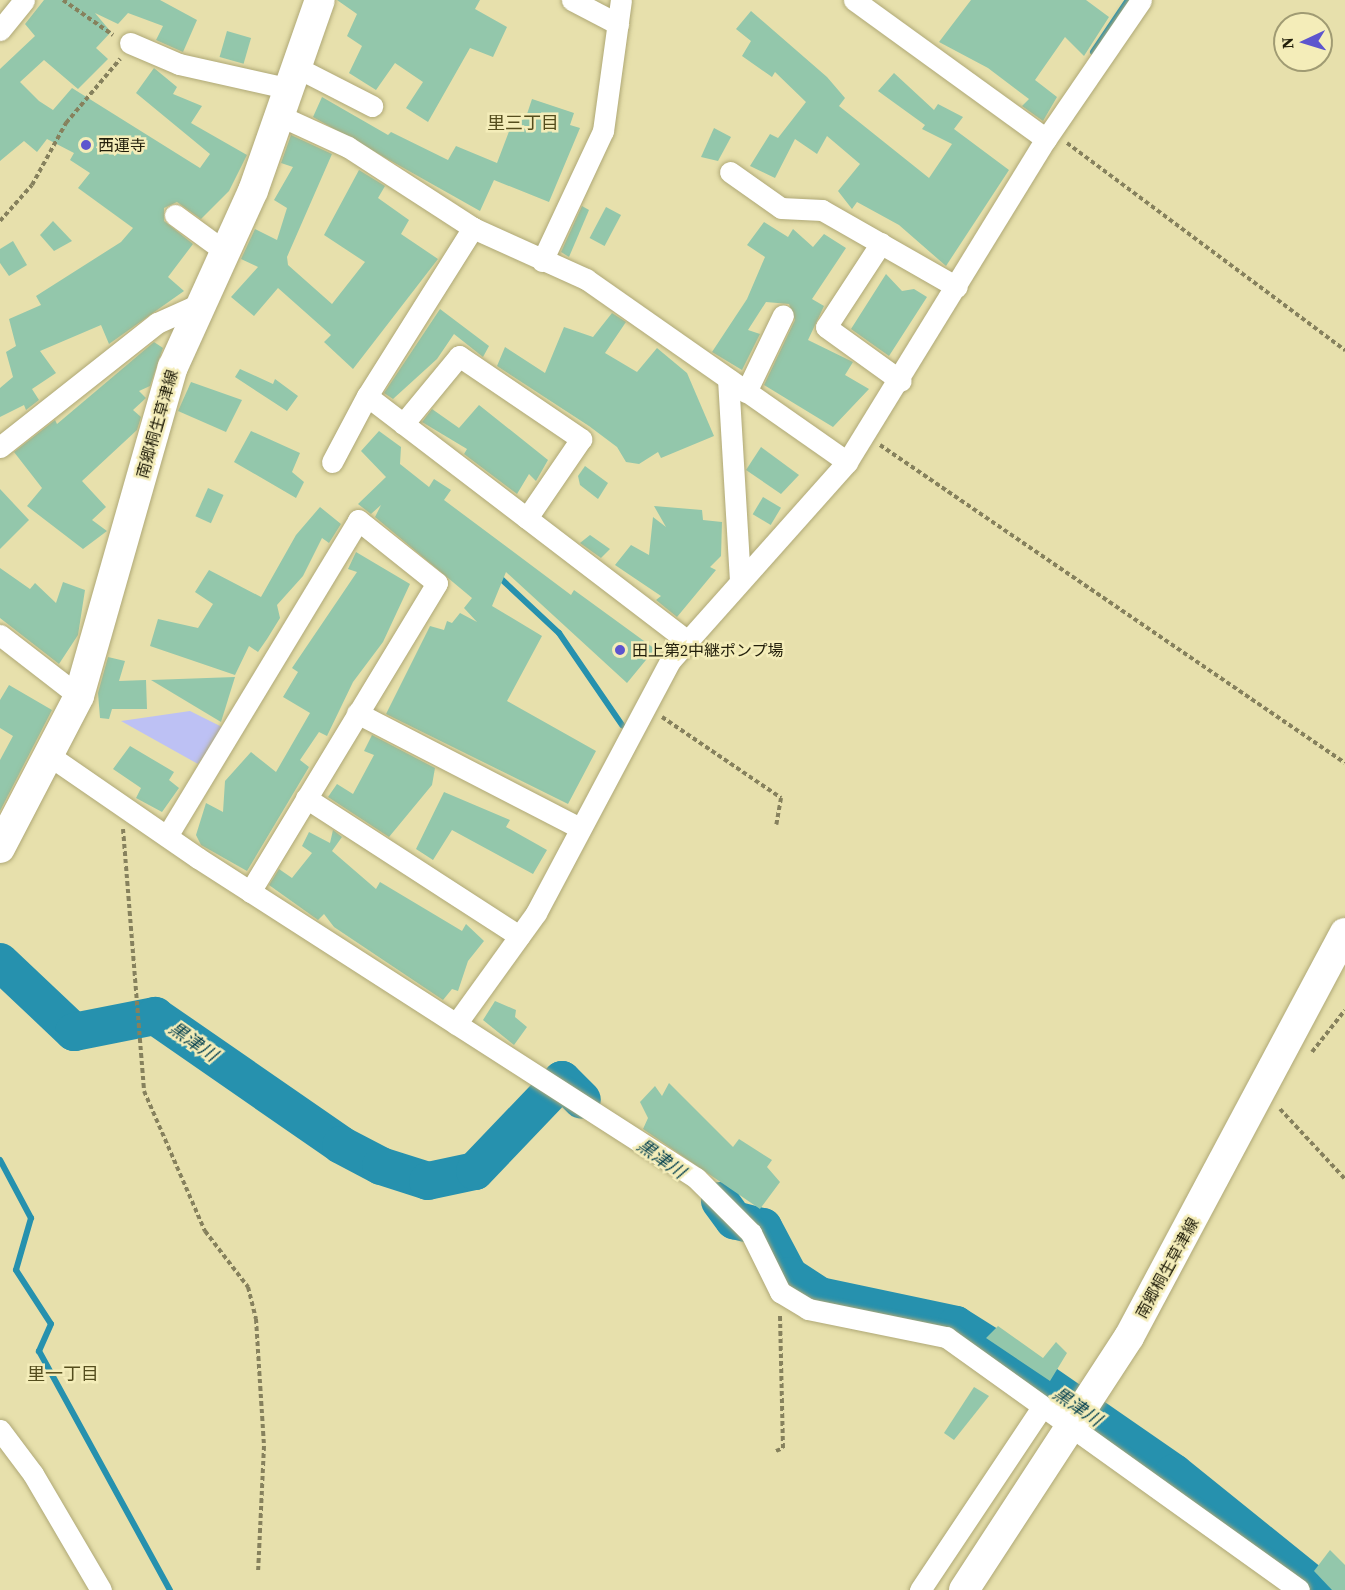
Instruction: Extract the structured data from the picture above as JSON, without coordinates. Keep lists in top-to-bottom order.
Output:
{
  "streets": {
    "main road": ["南郷桐生草津線"]
  },
  "districts": ["里三丁目", "里一丁目"],
  "water": ["黒津川"],
  "places": ["西運寺", "田上第2中継ポンプ場"],
  "north": "left"
}
